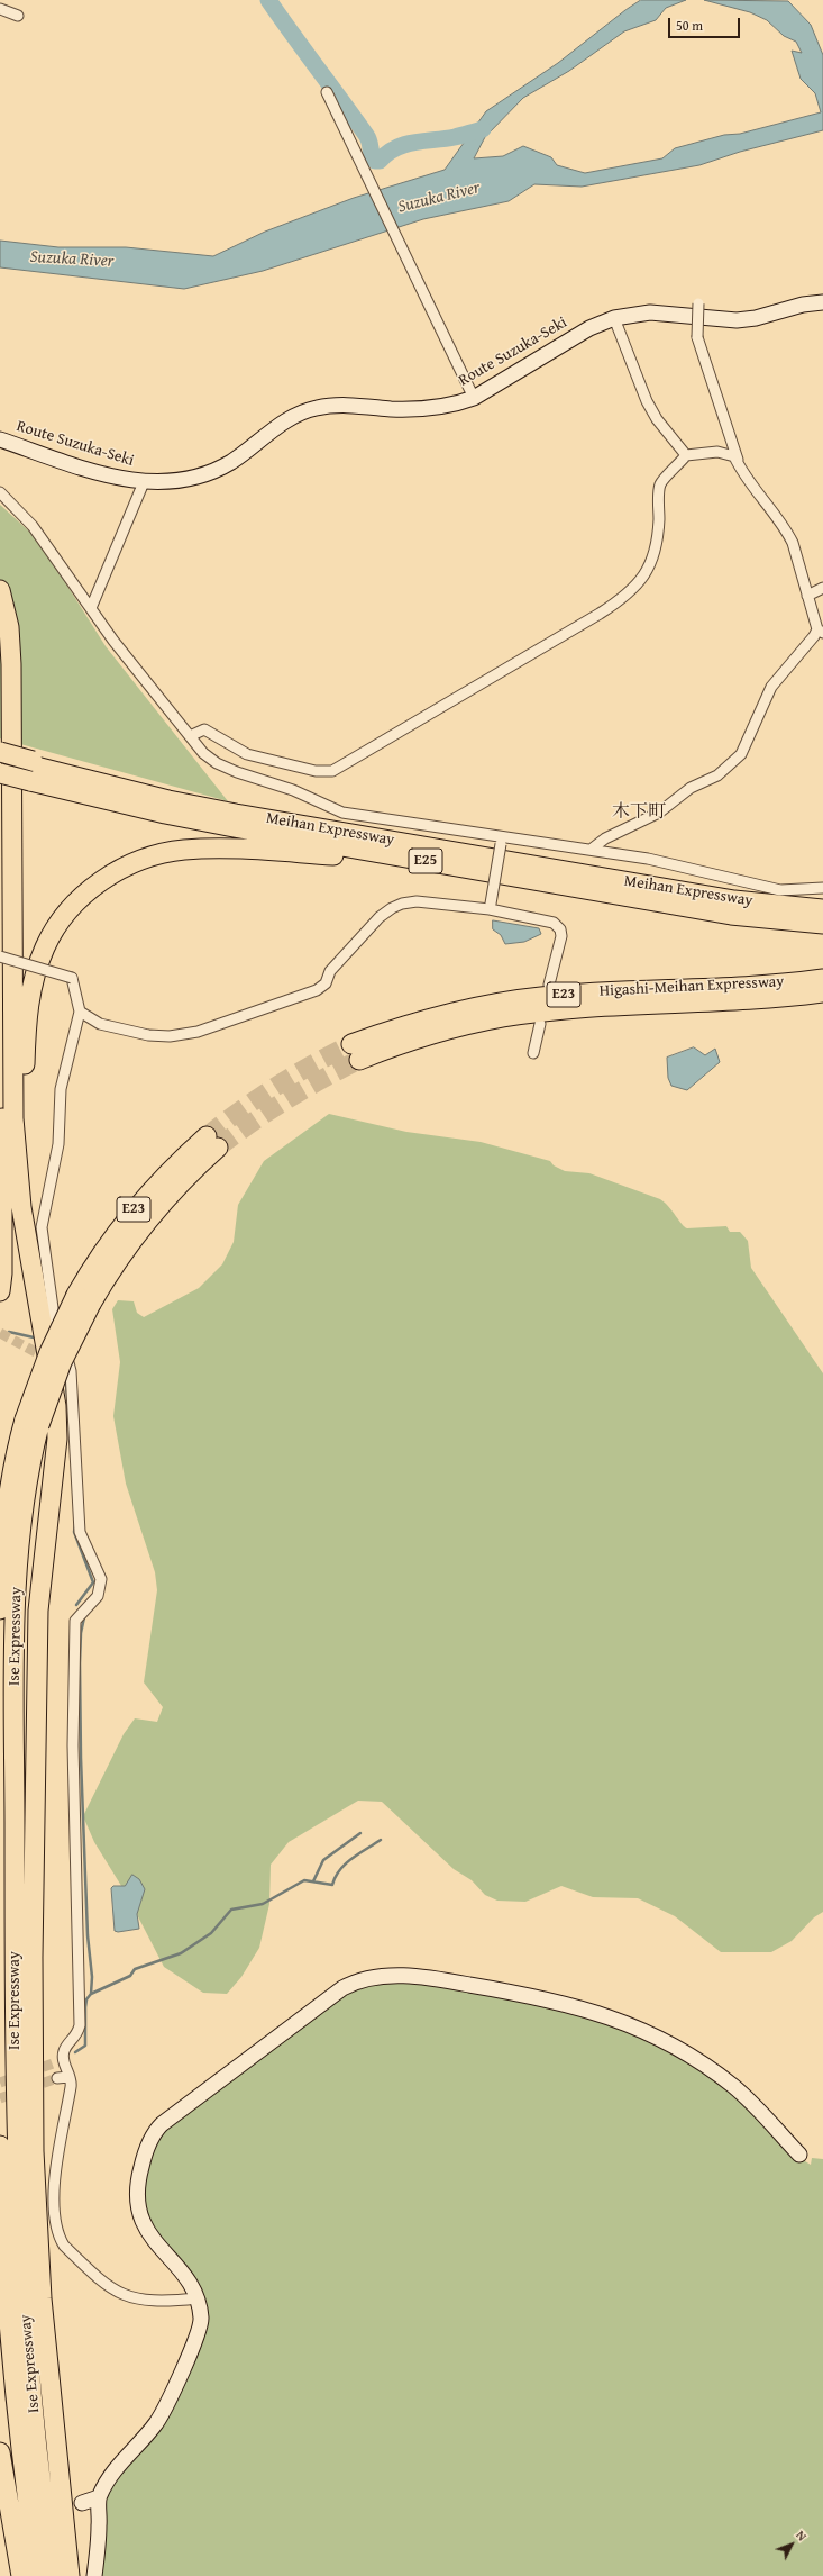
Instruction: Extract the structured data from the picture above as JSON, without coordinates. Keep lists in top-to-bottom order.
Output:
{
  "streets": {
    "highway": [
      "Meihan Expressway",
      "E25",
      "Higashi-Meihan Expressway",
      "E23",
      "Ise Expressway"
    ],
    "street": ["Route Suzuka-Seki"]
  },
  "crossings": [
    ["E23", "Ise Expressway"]
  ],
  "districts": ["木下町"],
  "water": ["Suzuka River"],
  "scale_bar": "50 m",
  "north": "top right"
}
